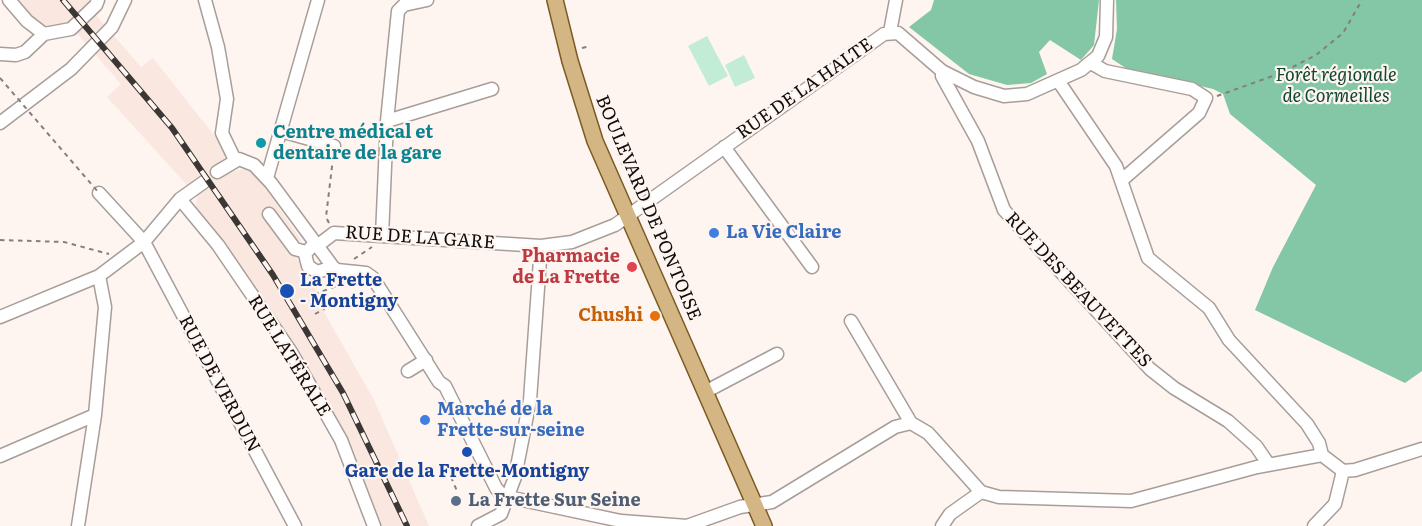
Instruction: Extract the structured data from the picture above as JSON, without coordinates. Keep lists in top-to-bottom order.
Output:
{
  "streets": {
    "main road": ["BOULEVARD DE PONTOISE"],
    "street": [
      "RUE DE LA HALTE",
      "RUE DE LA GARE",
      "RUE DES BEAUVETTES",
      "RUE LATÉRALE",
      "RUE DE VERDUN"
    ]
  },
  "crossings": [
    ["RUE DE LA HALTE", "BOULEVARD DE PONTOISE"],
    ["RUE DE LA HALTE", "RUE DE LA GARE"],
    ["RUE DE LA HALTE", "RUE DES BEAUVETTES"],
    ["BOULEVARD DE PONTOISE", "RUE DE LA GARE"]
  ],
  "parks": ["Forêt régionale de Cormeilles"],
  "places": [
    "Centre médical et dentaire de la gare",
    "La Vie Claire",
    "Pharmacie de La Frette",
    "La Frette - Montigny",
    "Chushi",
    "Marché de la Frette-sur-seine",
    "Gare de la Frette-Montigny",
    "La Frette Sur Seine"
  ]
}
